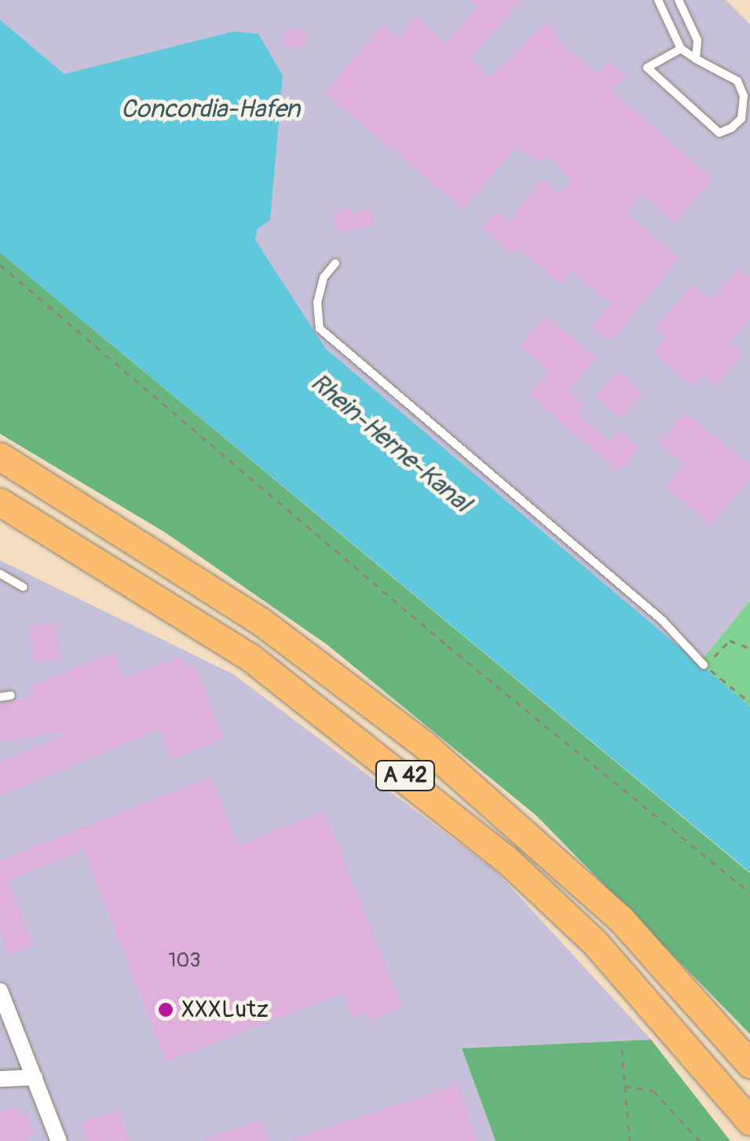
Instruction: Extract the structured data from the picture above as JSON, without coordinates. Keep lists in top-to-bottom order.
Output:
{
  "streets": {
    "highway": ["A 42"]
  },
  "water": ["Concordia-Hafen", "Rhein-Herne-Kanal"],
  "places": ["XXXLutz"],
  "house_numbers": ["103"]
}
